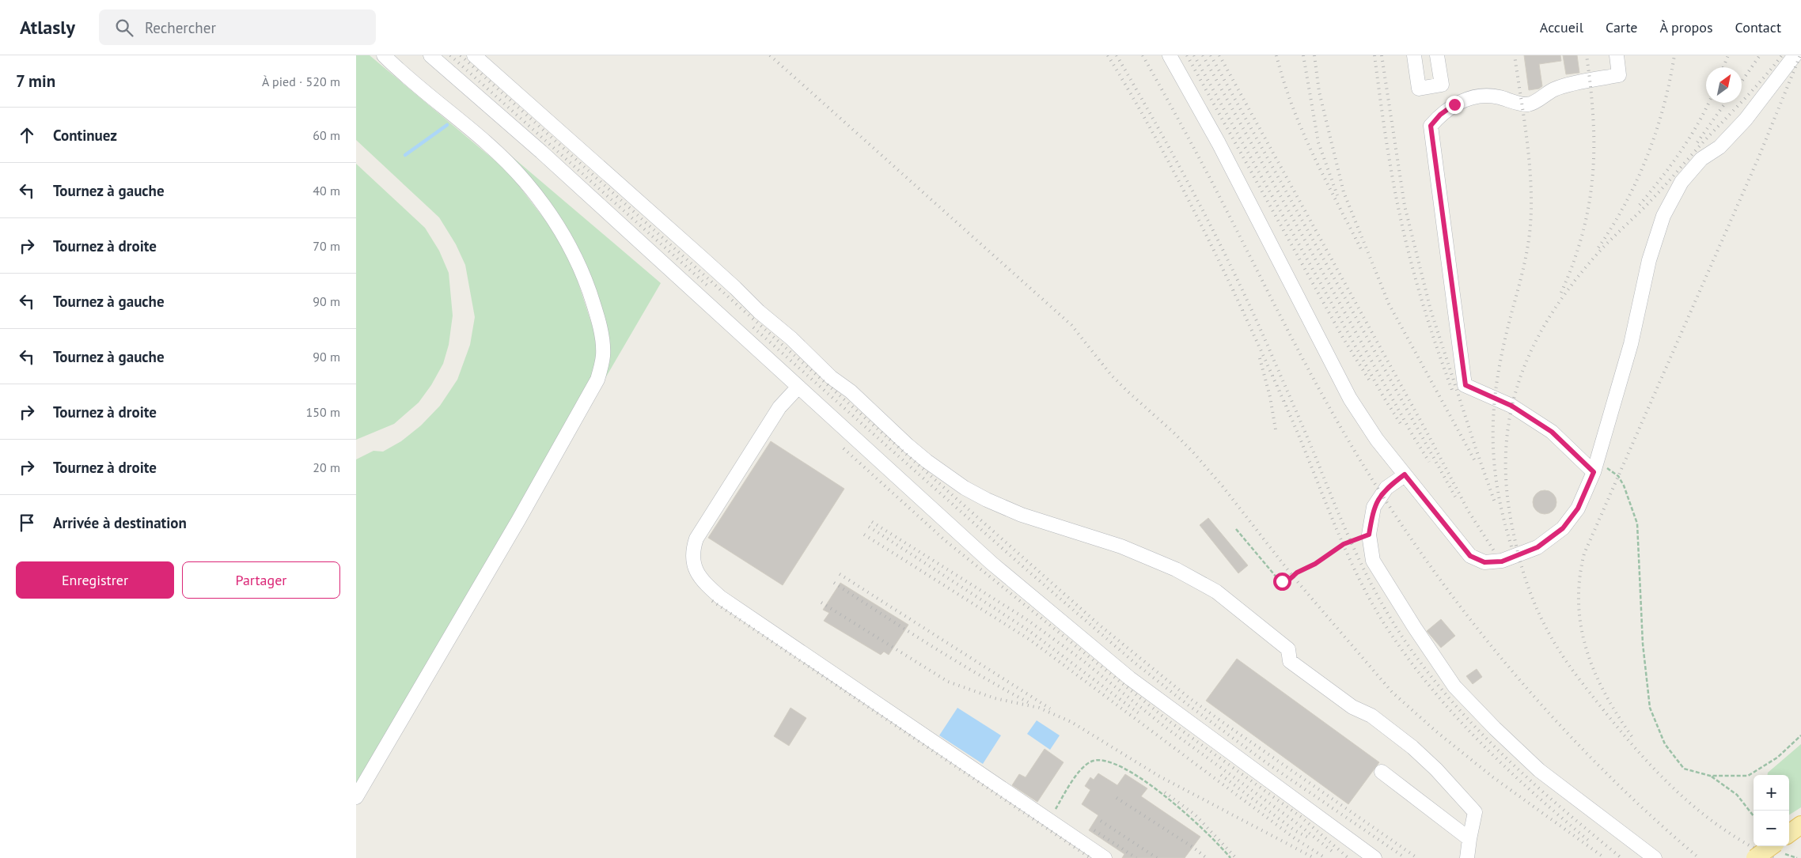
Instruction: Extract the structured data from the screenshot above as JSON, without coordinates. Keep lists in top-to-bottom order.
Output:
{
  "north": "top right",
  "page": {
    "header": "Atlasly",
    "search": "Rechercher",
    "nav": [
      "Accueil",
      "Carte",
      "À propos",
      "Contact"
    ],
    "heading": ["7 min", "À pied · 520 m"],
    "list": [
      ["Continuez", "60 m"],
      ["Tournez à gauche", "40 m"],
      ["Tournez à droite", "70 m"],
      ["Tournez à gauche", "90 m"],
      ["Tournez à gauche", "90 m"],
      ["Tournez à droite", "150 m"],
      ["Tournez à droite", "20 m"],
      "Arrivée à destination"
    ],
    "buttons": ["Enregistrer", "Partager"],
    "map_buttons": ["+", "−"]
  }
}
